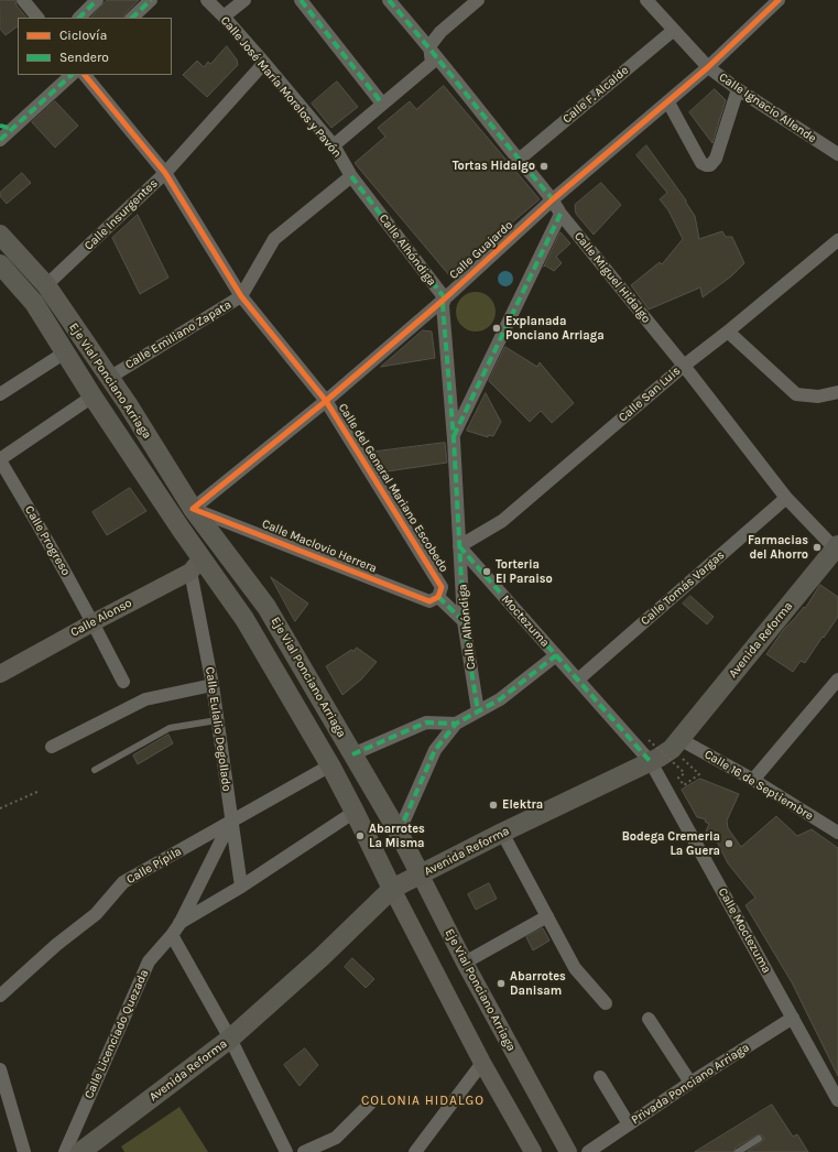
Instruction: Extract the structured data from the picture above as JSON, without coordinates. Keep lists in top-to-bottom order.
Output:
{
  "streets": {
    "main road": ["Eje Vial Ponciano Arriaga", "Calle Alonso", "Avenida Reforma"],
    "street": [
      "Calle José María Morelos y Pavón",
      "Calle F. Alcalde",
      "Calle Ignacio Allende",
      "Calle Insurgentes",
      "Calle Alhóndiga",
      "Calle Guajardo",
      "Calle Miguel Hidalgo",
      "Calle Emiliano Zapata",
      "Calle San Luis",
      "Calle del General Mariano Escobedo",
      "Calle Progreso",
      "Calle Maclovio Herrera",
      "Calle Tomás Vargas",
      "Moctezuma",
      "Calle Eulalio Degollado",
      "Calle 16 de Septiembre",
      "Calle Pípila",
      "Calle Moctezuma",
      "Calle Licenciado Quezada",
      "Privada Ponciano Arriaga"
    ]
  },
  "crossings": [
    ["Calle José María Morelos y Pavón", "Calle Insurgentes"],
    ["Calle José María Morelos y Pavón", "Calle Alhóndiga"],
    ["Calle José María Morelos y Pavón", "Calle Emiliano Zapata"],
    ["Calle F. Alcalde", "Calle Ignacio Allende"],
    ["Calle F. Alcalde", "Calle Miguel Hidalgo"],
    ["Calle Ignacio Allende", "Calle Guajardo"],
    ["Calle Insurgentes", "Eje Vial Ponciano Arriaga"],
    ["Calle Insurgentes", "Calle del General Mariano Escobedo"],
    ["Calle Alhóndiga", "Calle Guajardo"],
    ["Calle Alhóndiga", "Calle Miguel Hidalgo"],
    ["Calle Alhóndiga", "Calle Emiliano Zapata"],
    ["Calle Alhóndiga", "Calle San Luis"],
    ["Calle Alhóndiga", "Moctezuma"],
    ["Calle Guajardo", "Calle Miguel Hidalgo"],
    ["Calle Guajardo", "Eje Vial Ponciano Arriaga"],
    ["Calle Guajardo", "Calle del General Mariano Escobedo"],
    ["Calle Guajardo", "Calle Maclovio Herrera"],
    ["Calle Miguel Hidalgo", "Calle San Luis"],
    ["Calle Miguel Hidalgo", "Calle Tomás Vargas"],
    ["Calle Miguel Hidalgo", "Avenida Reforma"],
    ["Calle Emiliano Zapata", "Eje Vial Ponciano Arriaga"],
    ["Calle Emiliano Zapata", "Calle del General Mariano Escobedo"],
    ["Eje Vial Ponciano Arriaga", "Calle Maclovio Herrera"],
    ["Eje Vial Ponciano Arriaga", "Calle Alonso"],
    ["Eje Vial Ponciano Arriaga", "Avenida Reforma"],
    ["Eje Vial Ponciano Arriaga", "Calle Eulalio Degollado"],
    ["Eje Vial Ponciano Arriaga", "Calle Pípila"],
    ["Eje Vial Ponciano Arriaga", "Calle Licenciado Quezada"],
    ["Calle San Luis", "Moctezuma"],
    ["Calle del General Mariano Escobedo", "Calle Maclovio Herrera"],
    ["Calle Progreso", "Calle Alonso"],
    ["Calle Alonso", "Calle Eulalio Degollado"],
    ["Avenida Reforma", "Calle 16 de Septiembre"],
    ["Avenida Reforma", "Calle Moctezuma"],
    ["Calle Eulalio Degollado", "Calle Pípila"],
    ["Calle Eulalio Degollado", "Calle Licenciado Quezada"],
    ["Calle Pípila", "Calle Licenciado Quezada"],
    ["Calle Moctezuma", "Privada Ponciano Arriaga"]
  ],
  "districts": ["COLONIA HIDALGO"],
  "places": [
    "Tortas Hidalgo",
    "Explanada Ponciano Arriaga",
    "Farmacias del Ahorro",
    "Torteria El Paraiso",
    "Elektra",
    "Abarrotes La Misma",
    "Bodega Cremeria La Guera",
    "Abarrotes Danisam"
  ],
  "legend": ["Ciclovía", "Sendero"]
}
